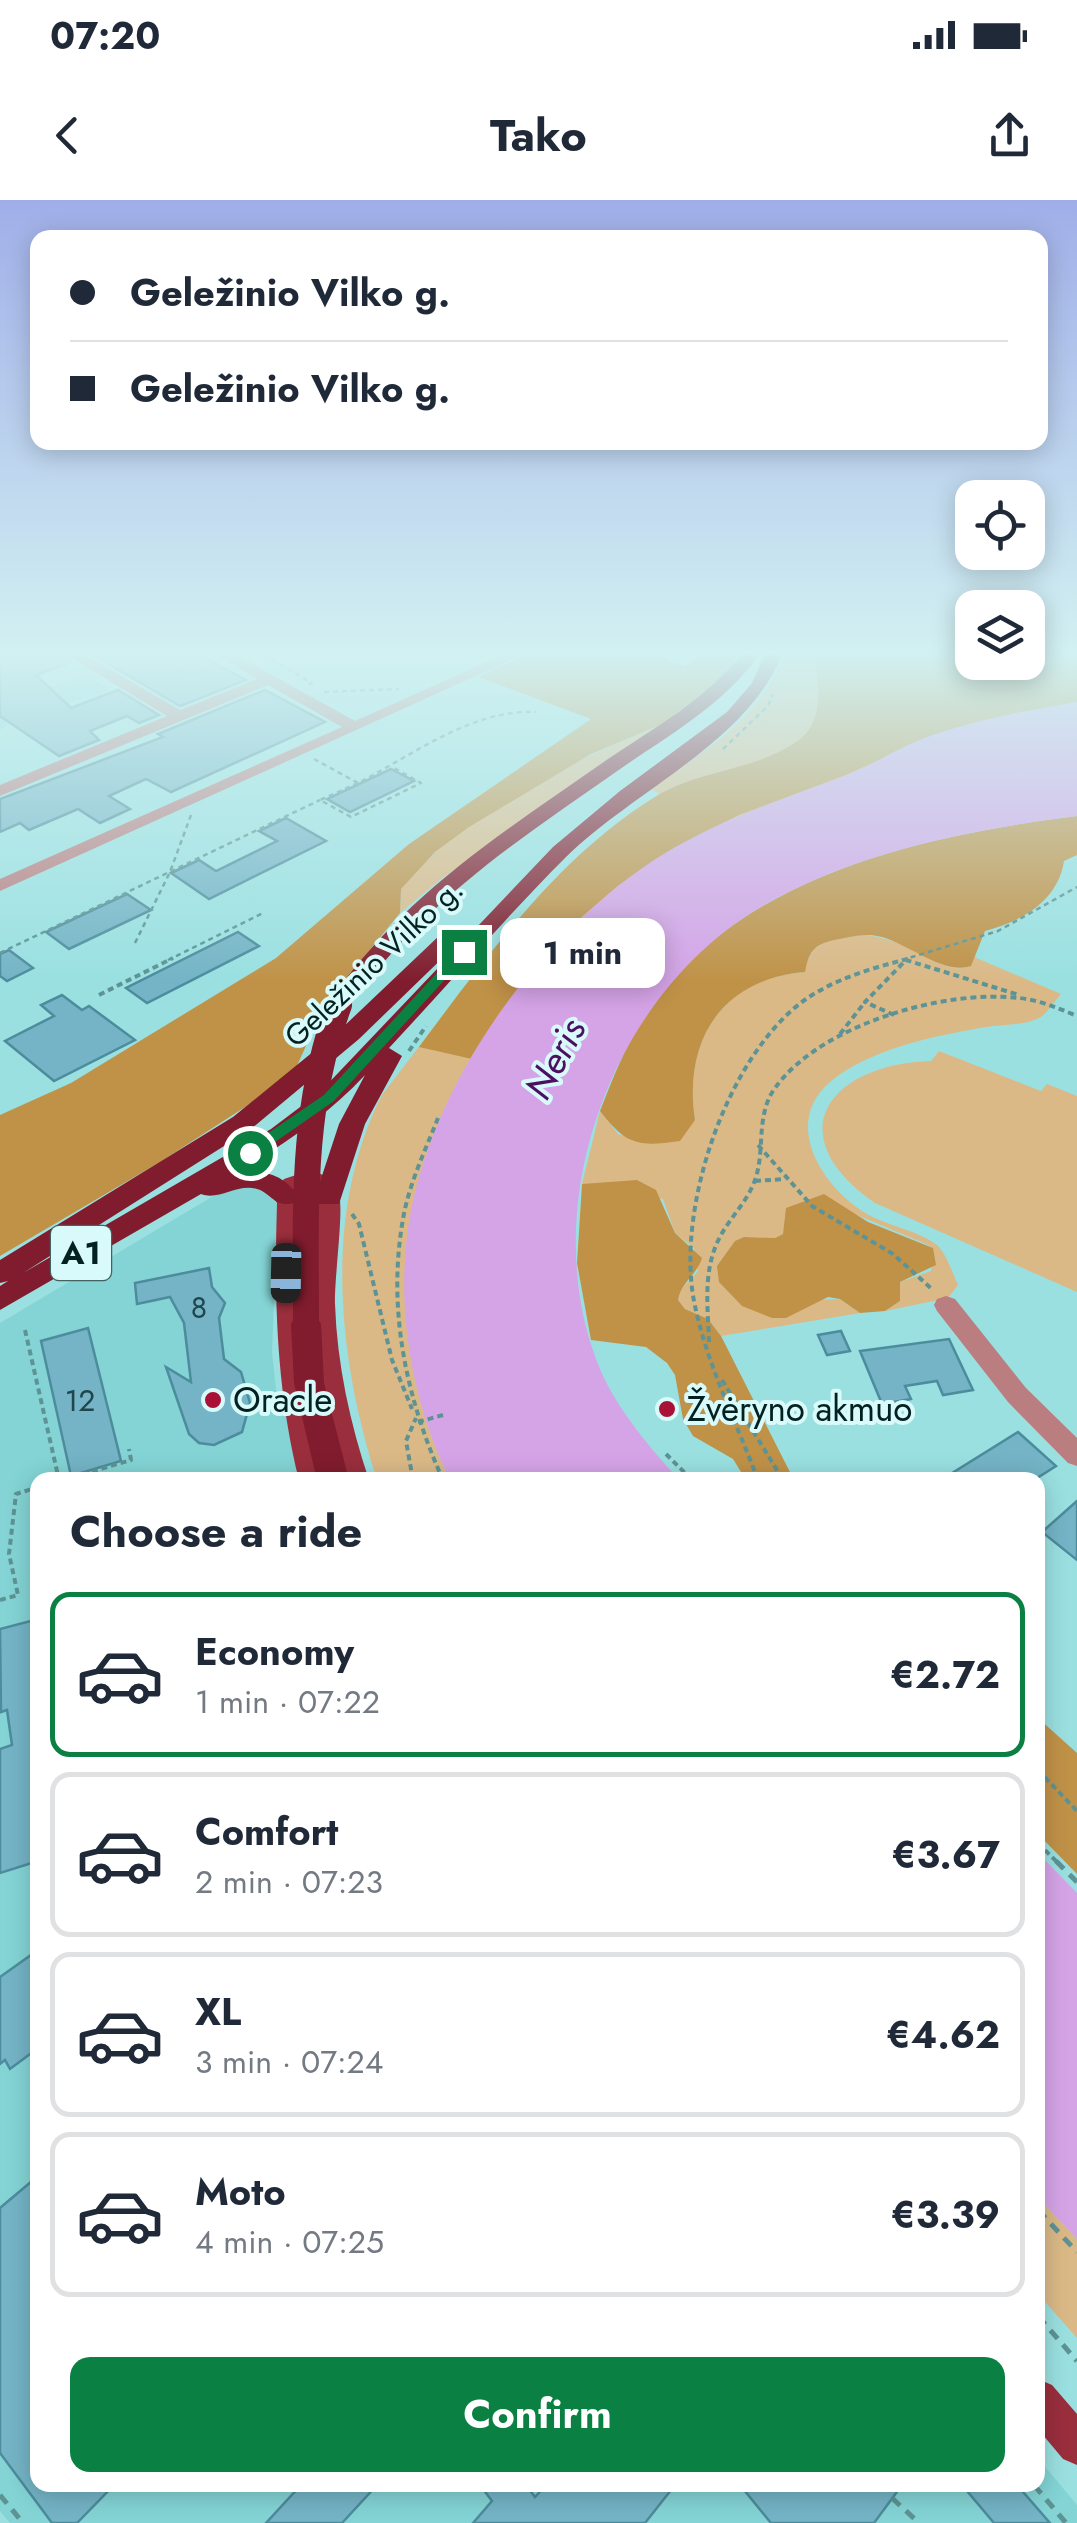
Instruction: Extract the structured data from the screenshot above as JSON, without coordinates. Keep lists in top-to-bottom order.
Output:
{
  "streets": {
    "highway": ["Geležinio Vilko g.", "A1"]
  },
  "water": ["Neris"],
  "places": ["Oracle", "Žvėryno akmuo"],
  "house_numbers": ["8", "12"],
  "page": {
    "status": "07:20",
    "header": "Tako",
    "banner": ["Geležinio Vilko g.", "Geležinio Vilko g."],
    "bubble": "1 min",
    "heading": "Choose a ride",
    "list": [
      {
        "name": "Economy",
        "note": "1 min · 07:22",
        "value": "€2.72"
      },
      {
        "name": "Comfort",
        "note": "2 min · 07:23",
        "value": "€3.67"
      },
      {
        "name": "XL",
        "note": "3 min · 07:24",
        "value": "€4.62"
      },
      {
        "name": "Moto",
        "note": "4 min · 07:25",
        "value": "€3.39"
      }
    ],
    "buttons": "Confirm"
  }
}
